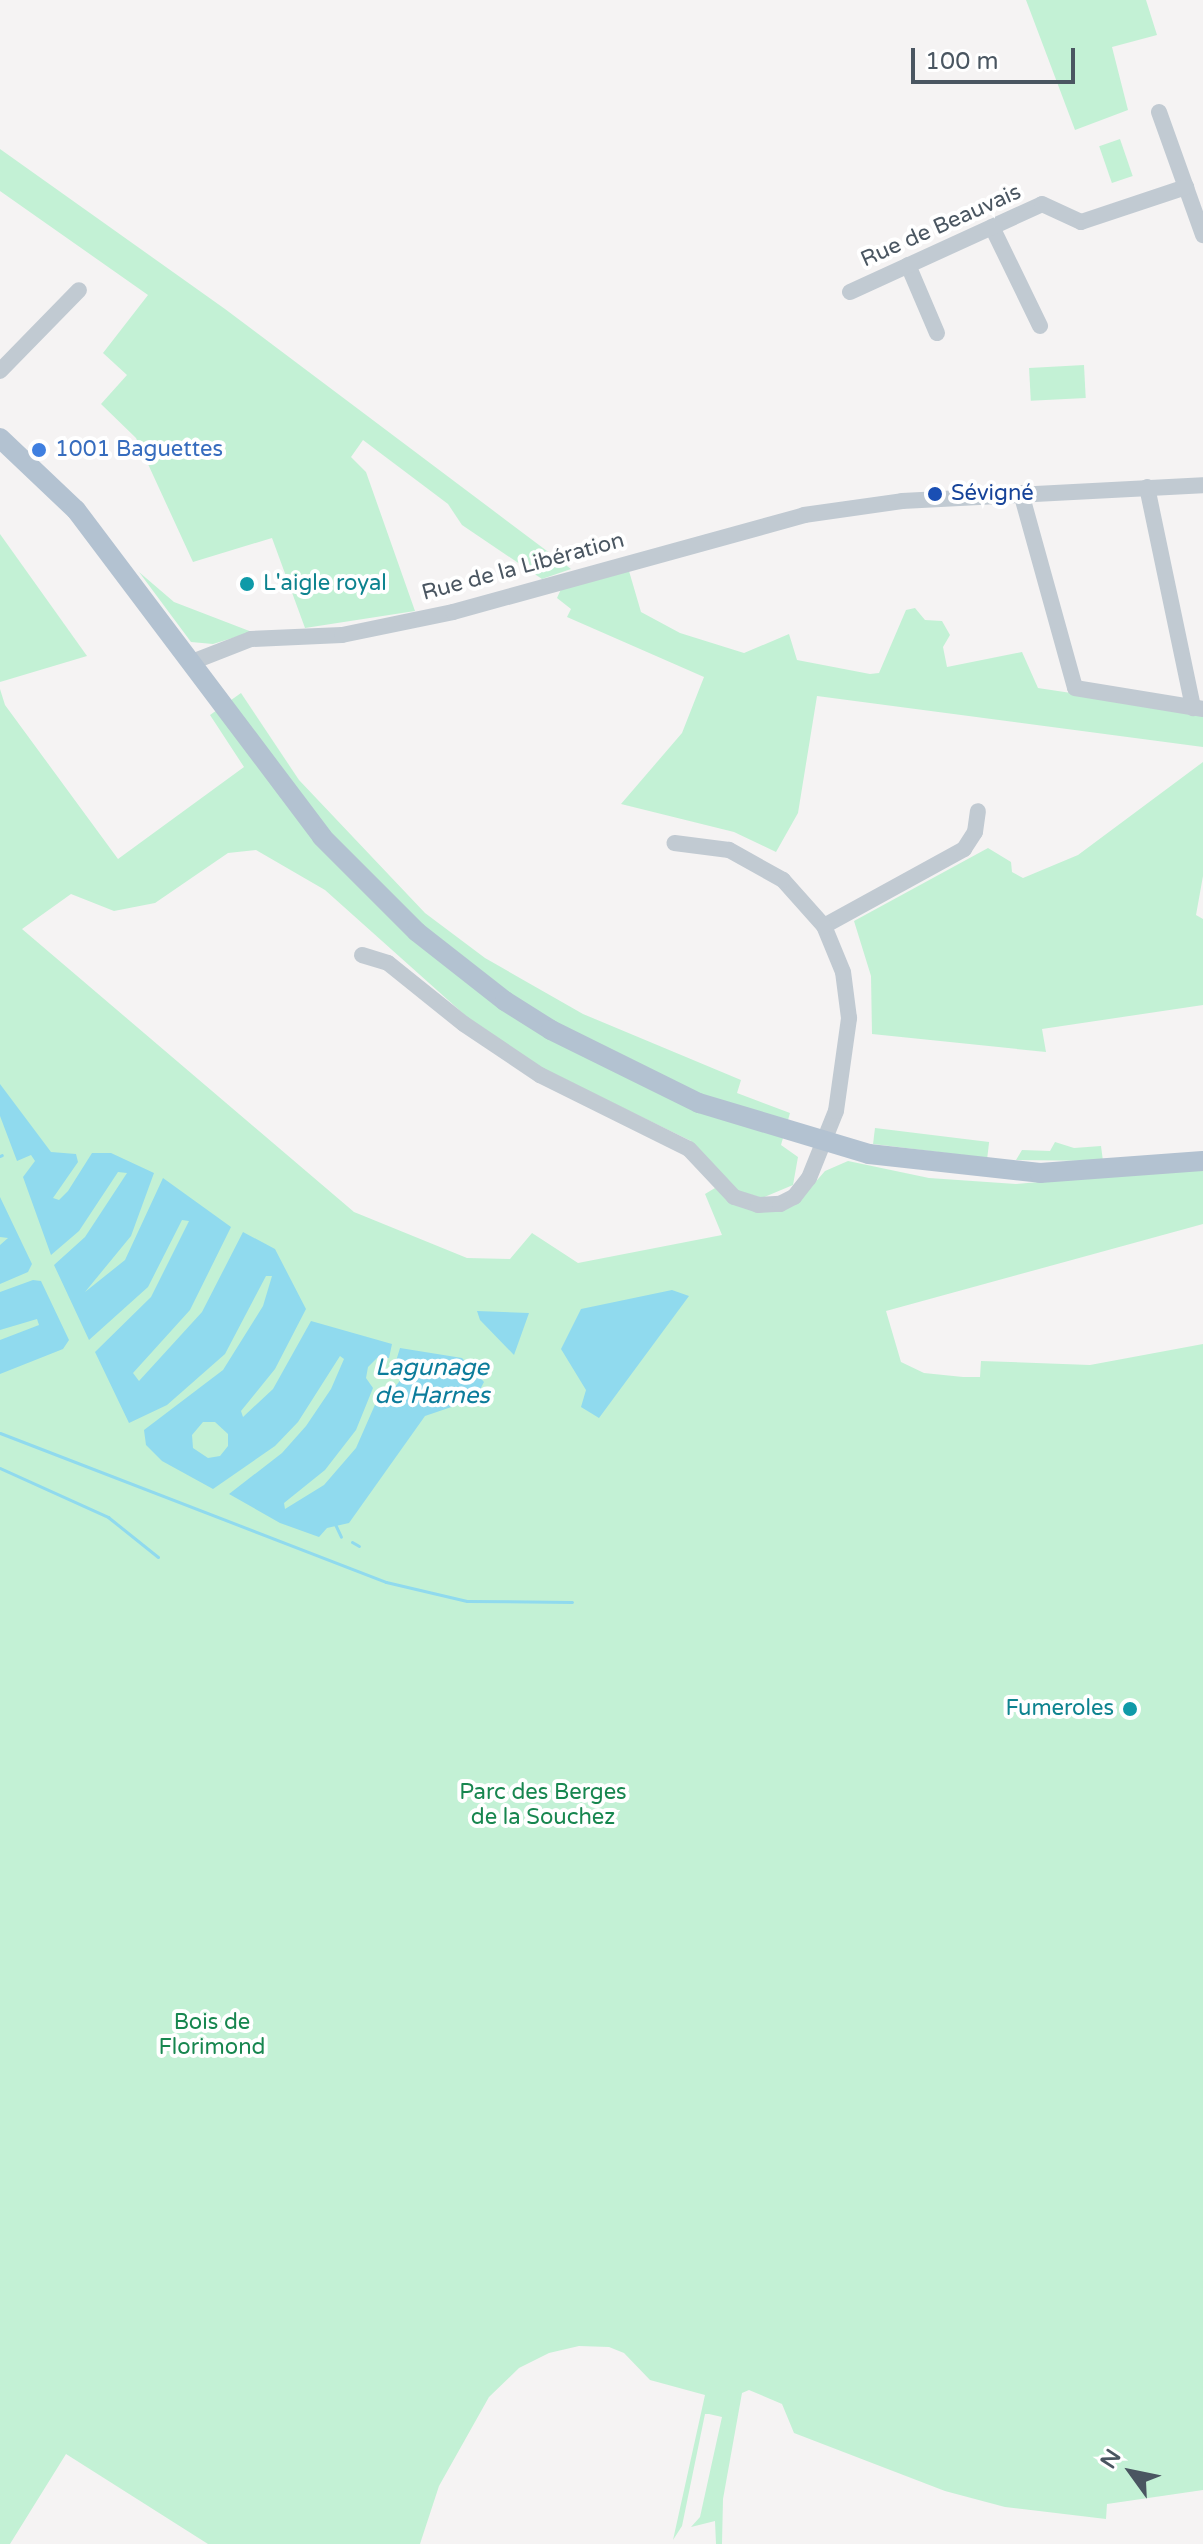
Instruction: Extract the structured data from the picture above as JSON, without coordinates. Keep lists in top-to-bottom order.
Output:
{
  "streets": {
    "street": ["Rue de Beauvais", "Rue de la Libération"]
  },
  "water": ["Lagunage de Harnes"],
  "parks": ["Parc des Berges de la Souchez", "Bois de Florimond"],
  "places": [
    "1001 Baguettes",
    "Sévigné",
    "L'aigle royal",
    "Fumeroles"
  ],
  "scale_bar": "100 m",
  "north": "top left"
}
